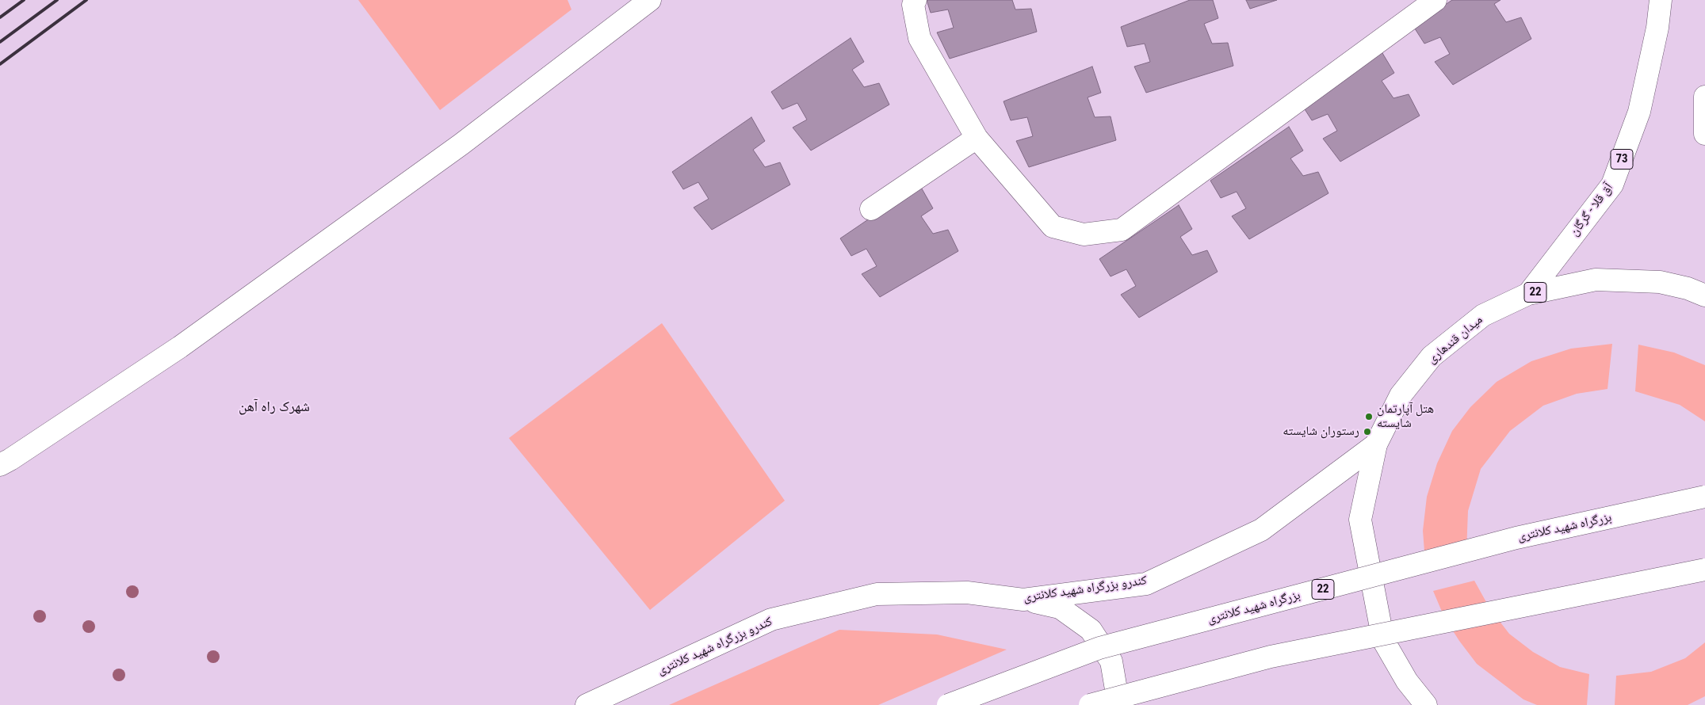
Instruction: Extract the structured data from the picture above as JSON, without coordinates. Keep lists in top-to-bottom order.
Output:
{
  "streets": {
    "main road": [
      "73",
      "آق قلا - گرگان",
      "22",
      "میدان قندهاری",
      "بزرگراه شهید کلانتری",
      "کندرو بزرگراه شهید کلانتری"
    ]
  },
  "crossings": [
    ["آق قلا - گرگان", "میدان قندهاری"],
    ["میدان قندهاری", "کندرو بزرگراه شهید کلانتری"]
  ],
  "districts": ["شهرک راه آهن"],
  "places": ["هتل آپارتمان شایسته", "رستوران شایسته"]
}
